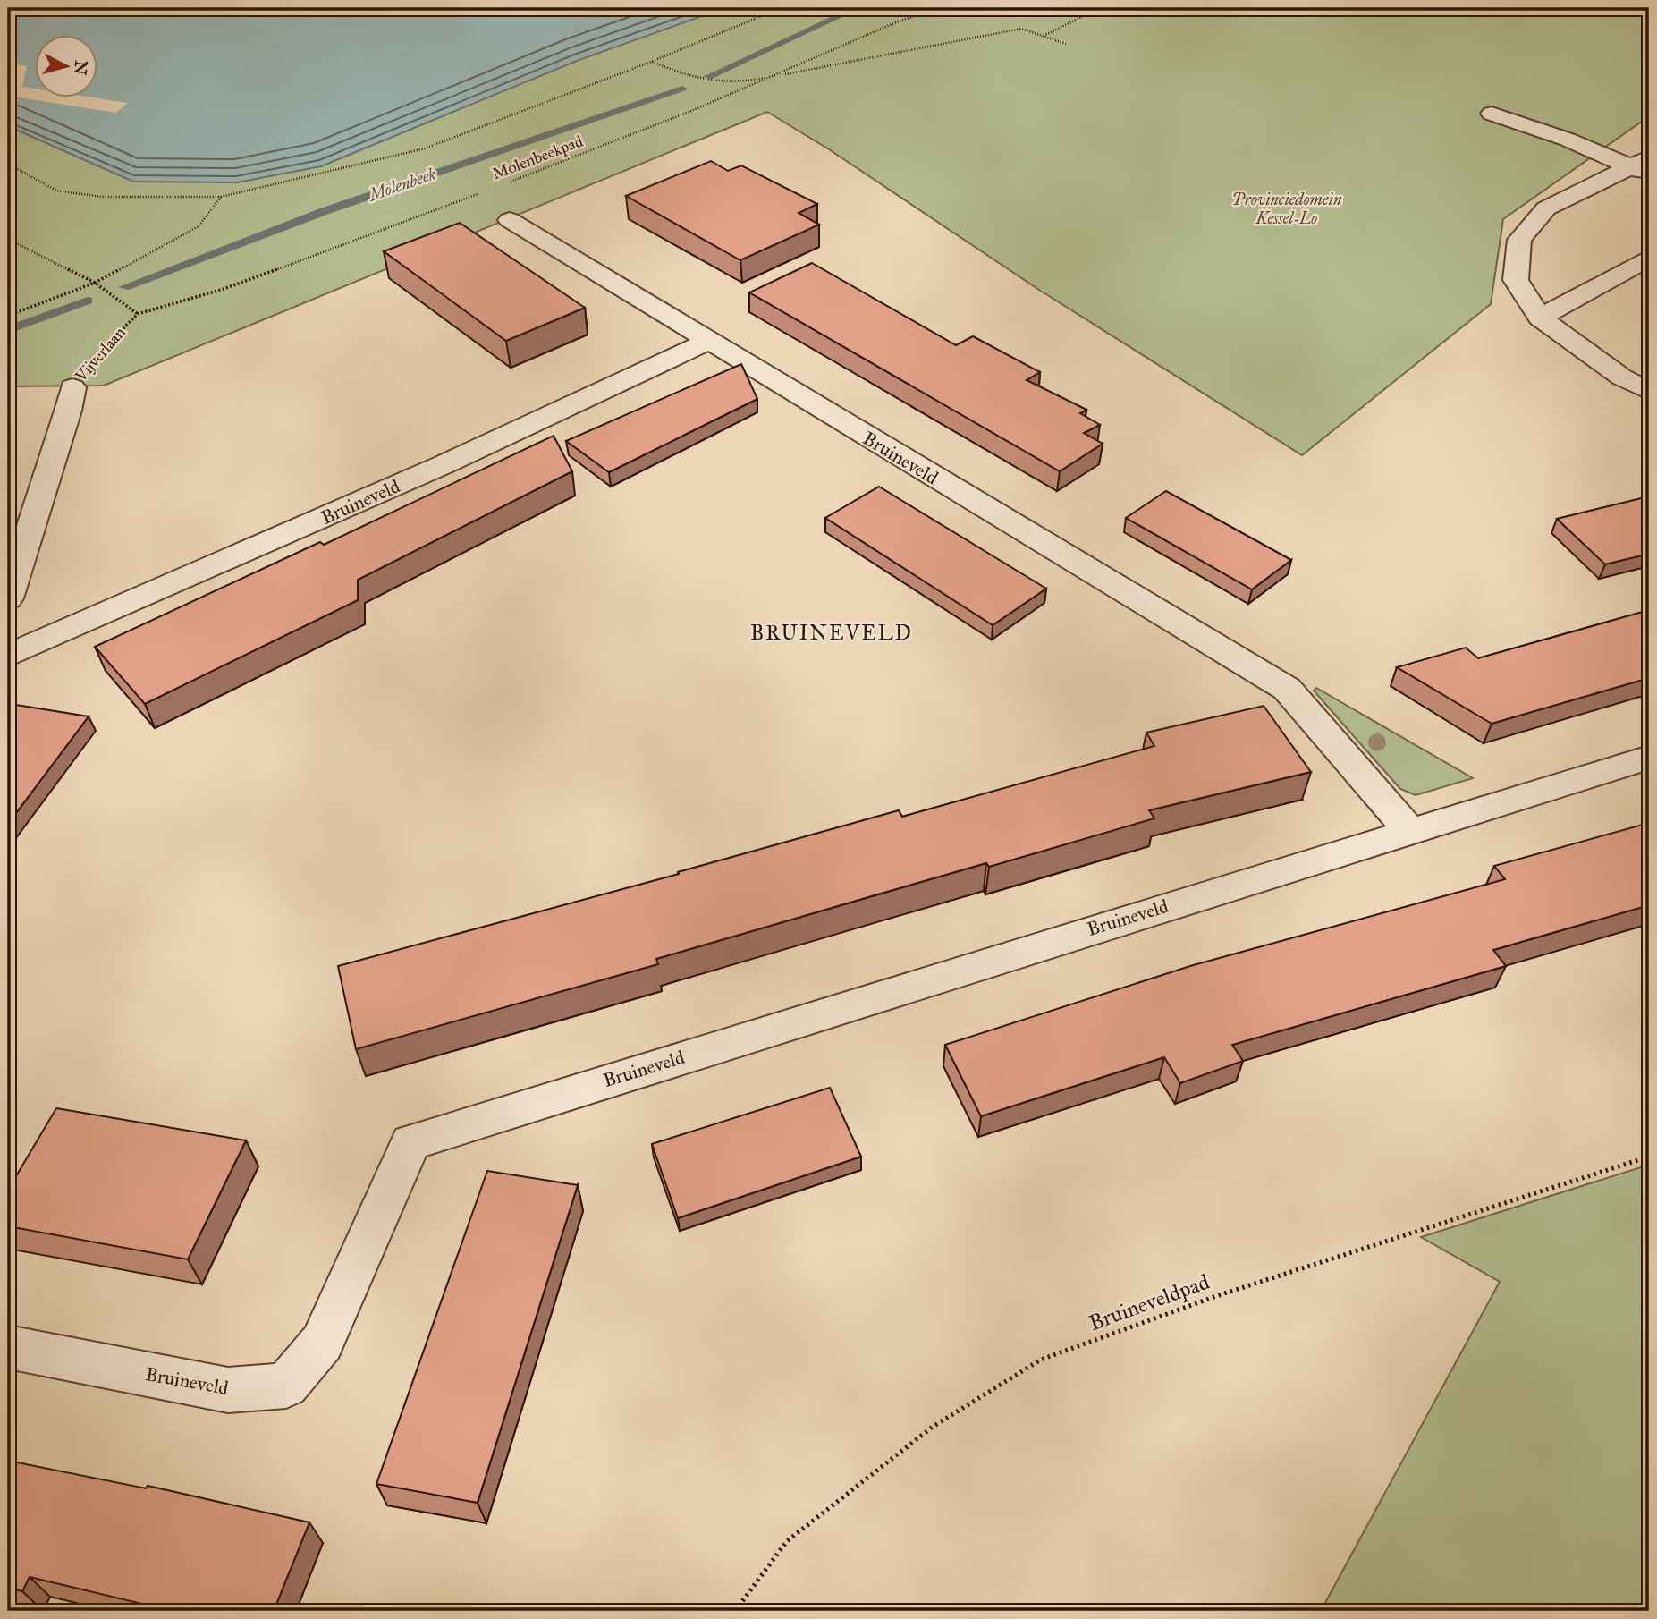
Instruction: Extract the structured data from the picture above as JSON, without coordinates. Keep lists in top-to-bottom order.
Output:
{
  "streets": {
    "street": ["Vijverlaan", "Bruineveld"],
    "path": ["Molenbeekpad", "Bruineveldpad"]
  },
  "crossings": [
    ["Molenbeekpad", "Vijverlaan"]
  ],
  "districts": ["BRUINEVELD"],
  "water": ["Molenbeek"],
  "parks": ["Provinciedomein Kessel-Lo"],
  "north": "right"
}
